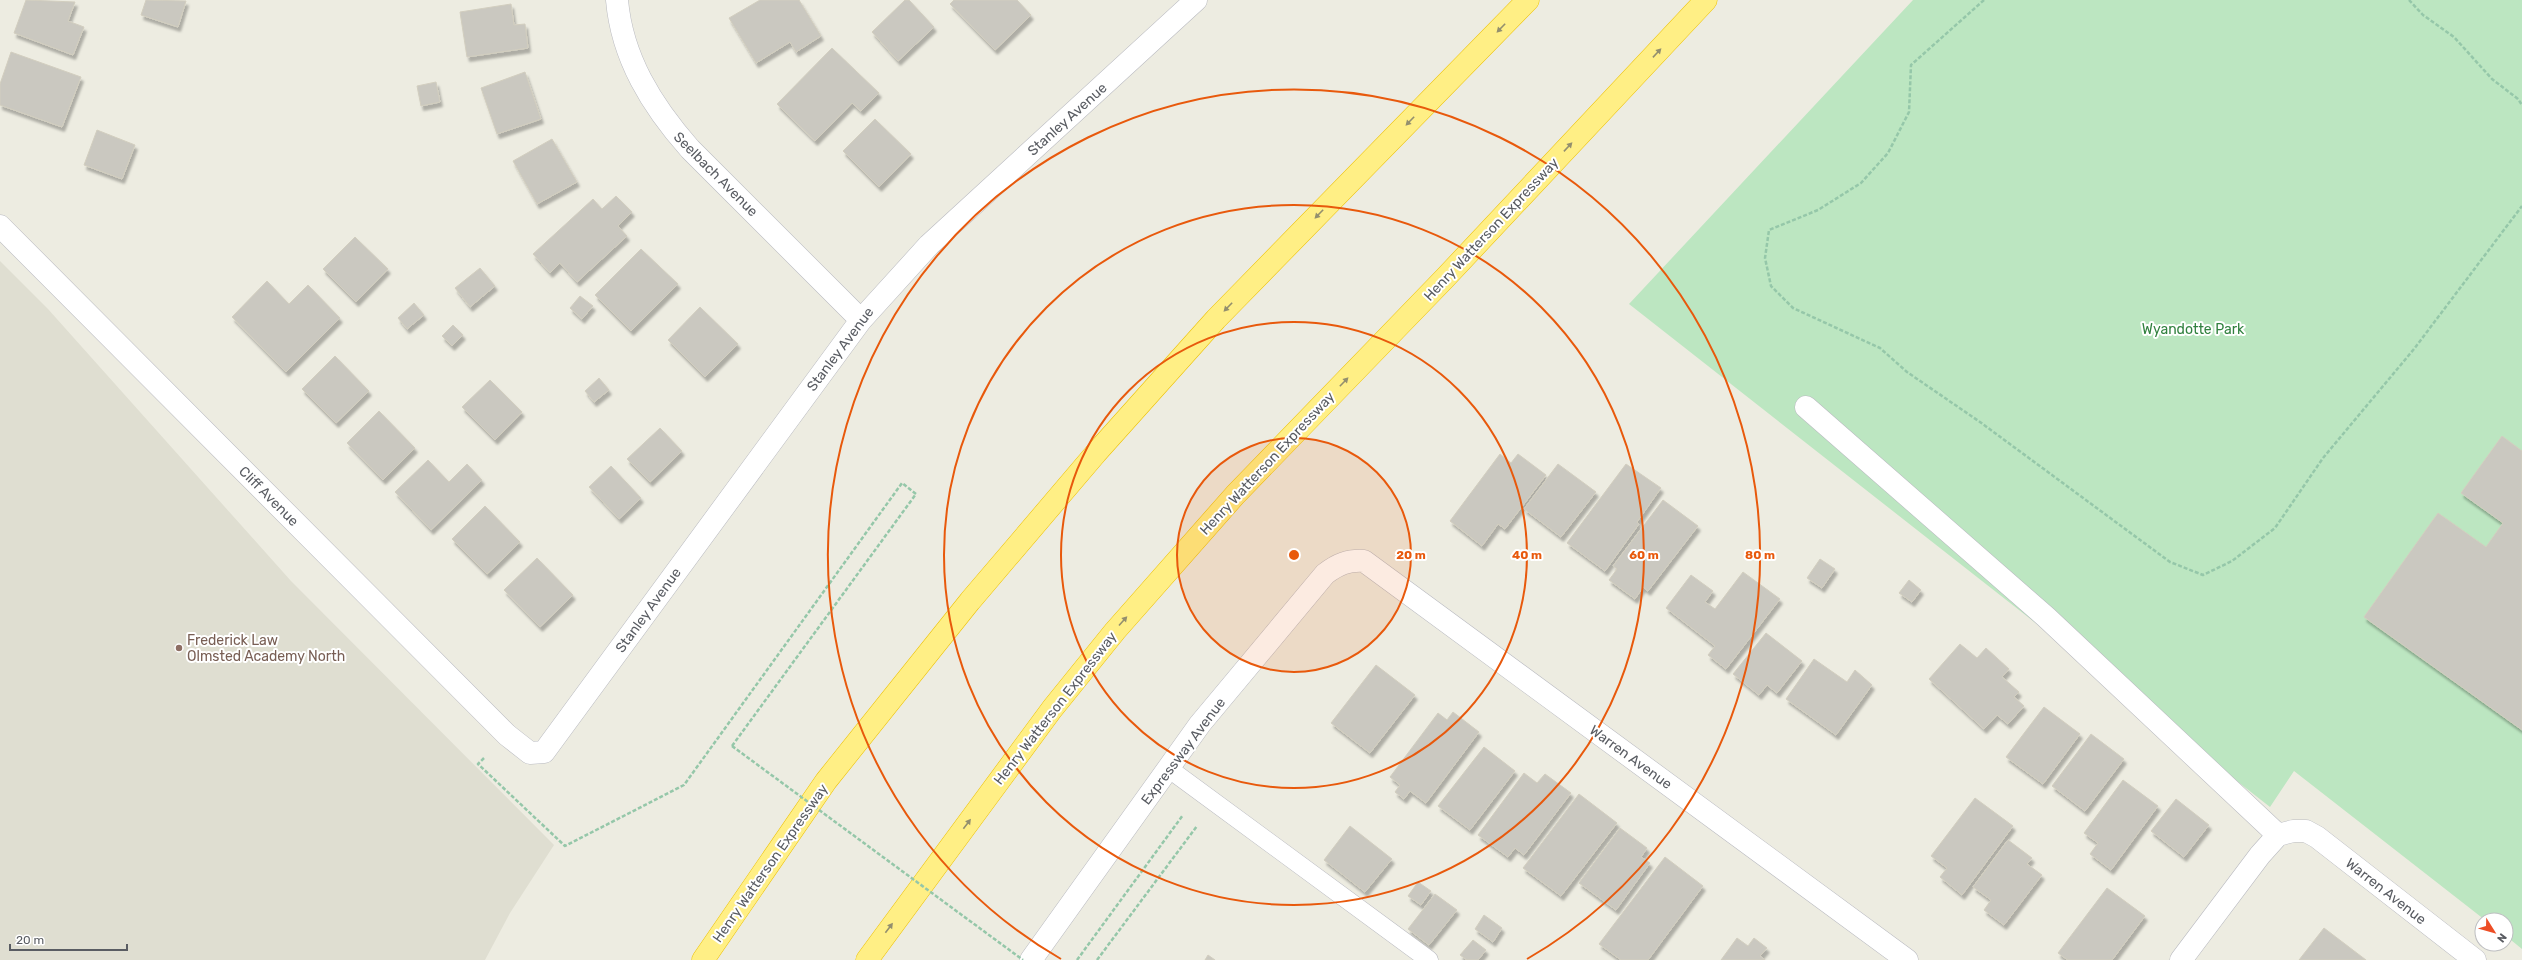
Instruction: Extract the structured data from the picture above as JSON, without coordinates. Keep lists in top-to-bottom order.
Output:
{
  "streets": {
    "highway": ["Henry Watterson Expressway"],
    "street": [
      "Stanley Avenue",
      "Seelbach Avenue",
      "Cliff Avenue",
      "Expressway Avenue",
      "Warren Avenue"
    ]
  },
  "crossings": [
    ["Stanley Avenue", "Seelbach Avenue"],
    ["Stanley Avenue", "Cliff Avenue"],
    ["Expressway Avenue", "Warren Avenue"]
  ],
  "parks": ["Wyandotte Park"],
  "places": ["Frederick Law Olmsted Academy North"],
  "scale_bar": "20 m",
  "north": "bottom right",
  "rings": [
    "20 m",
    "40 m",
    "60 m",
    "80 m"
  ]
}
